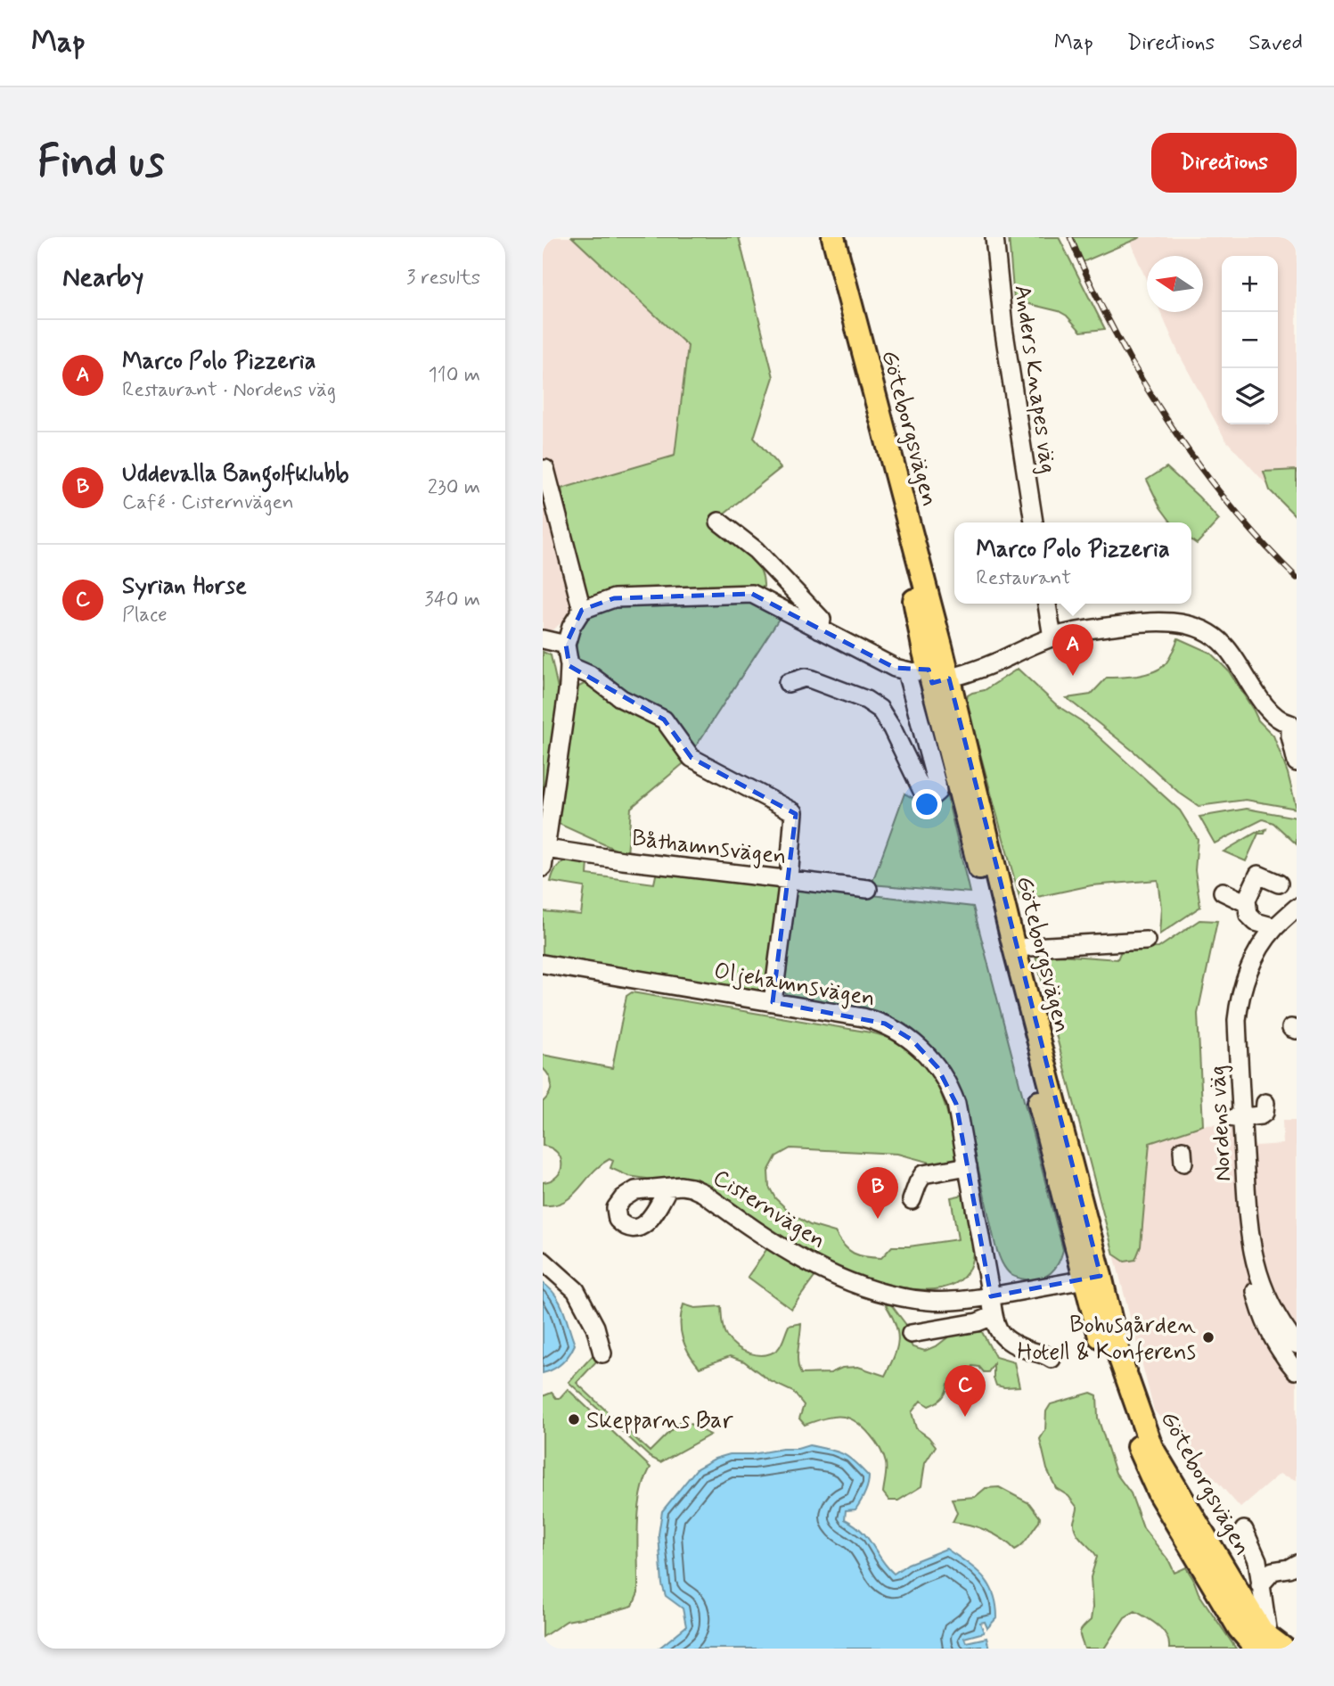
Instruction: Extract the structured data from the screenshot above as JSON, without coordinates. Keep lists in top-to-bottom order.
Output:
{
  "streets": {
    "main road": ["Göteborgsvägen"],
    "street": [
      "Anders Knapes väg",
      "Båthamnsvägen",
      "Oljehamnsvägen",
      "Nordens väg",
      "Cisternvägen"
    ]
  },
  "crossings": [
    ["Oljehamnsvägen", "Cisternvägen"]
  ],
  "places": ["Bohusgården Hotell & Konferens", "Skepparns Bar"],
  "north": "left",
  "page": {
    "header": "Map",
    "nav": ["Map", "Directions", "Saved"],
    "buttons": "Directions",
    "title": "Find us",
    "heading": ["Nearby", "3 results"],
    "map_buttons": ["+", "−"],
    "list": [
      {
        "mark": "A",
        "name": "Marco Polo Pizzeria",
        "note": "Restaurant · Nordens väg",
        "value": "110 m"
      },
      {
        "mark": "B",
        "name": "Uddevalla Bangolfklubb",
        "note": "Café · Cisternvägen",
        "value": "230 m"
      },
      {
        "mark": "C",
        "name": "Syrian Horse",
        "note": "Place",
        "value": "340 m"
      }
    ],
    "popup": ["Marco Polo Pizzeria", "Restaurant"],
    "pins": ["A", "B", "C"]
  }
}
